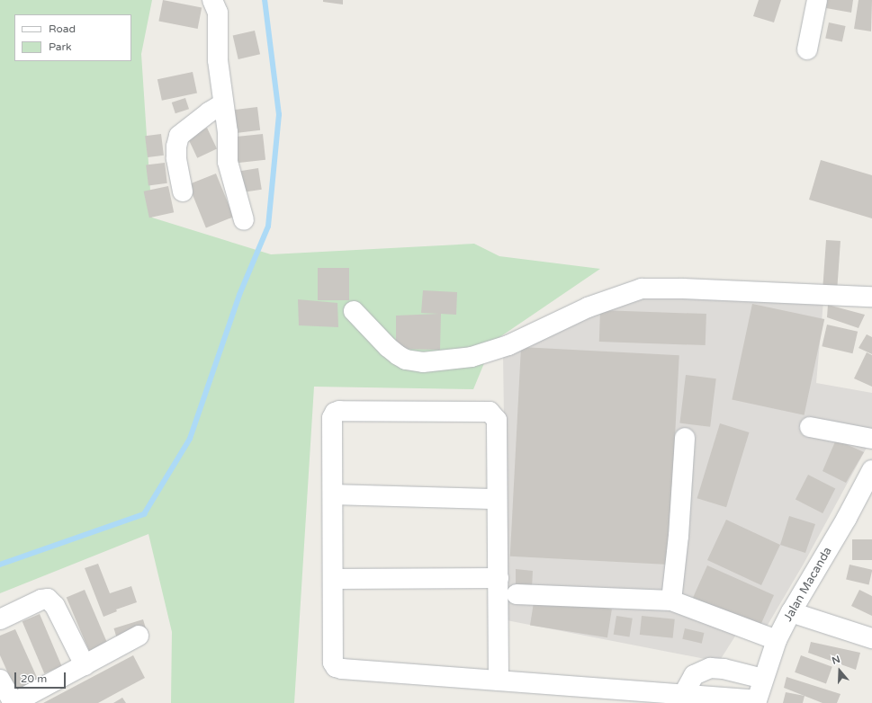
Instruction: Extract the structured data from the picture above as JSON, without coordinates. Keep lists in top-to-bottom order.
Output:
{
  "streets": {
    "street": ["Jalan Macanda"]
  },
  "legend": ["Road", "Park"],
  "scale_bar": "20 m",
  "north": "top"
}
